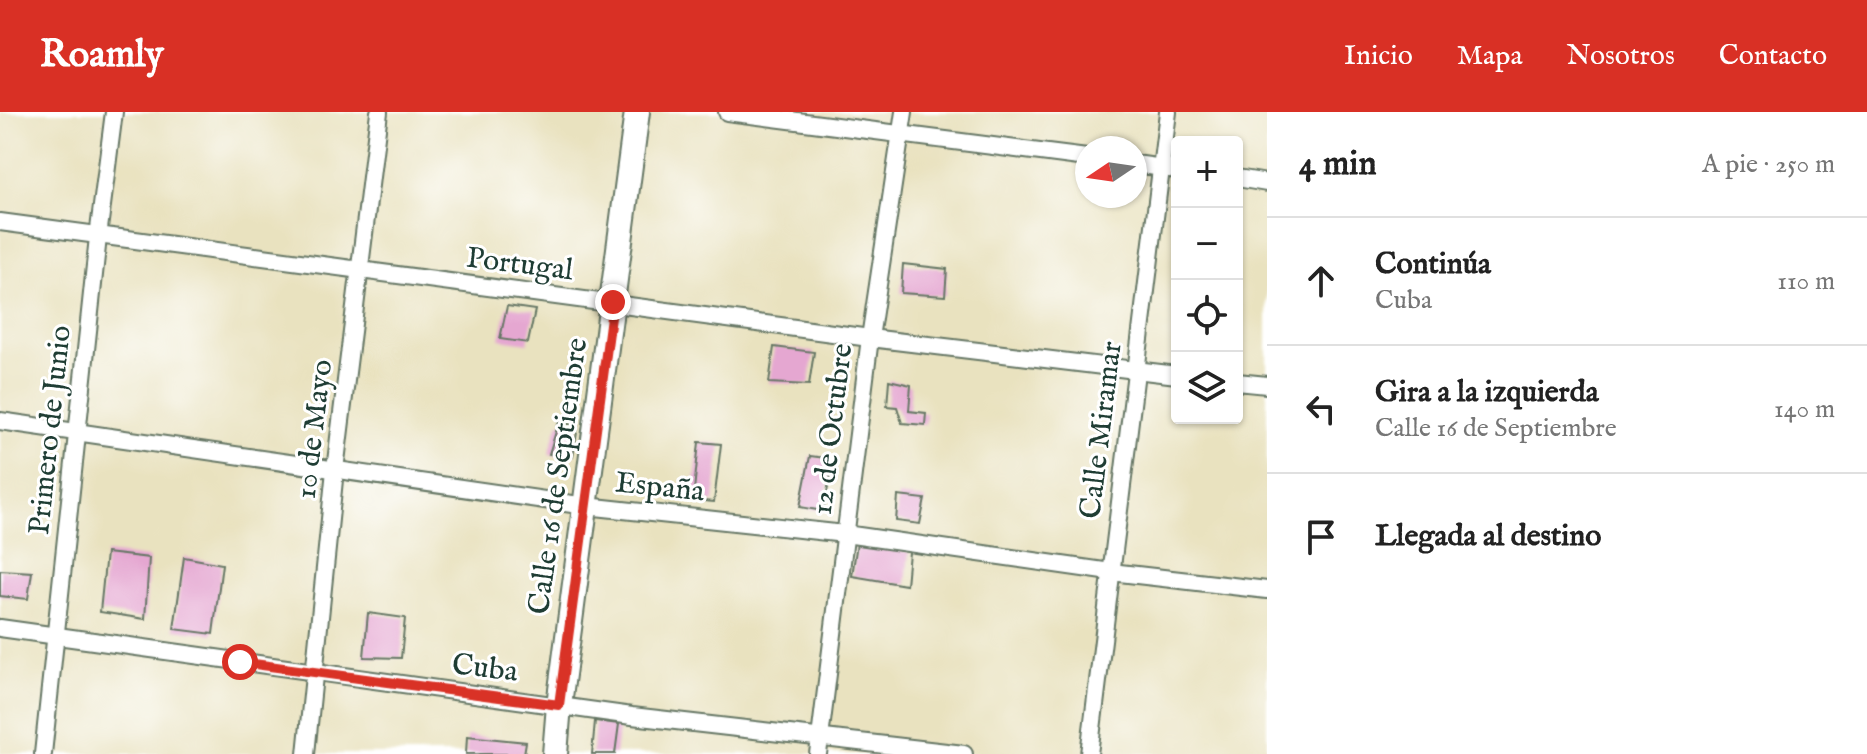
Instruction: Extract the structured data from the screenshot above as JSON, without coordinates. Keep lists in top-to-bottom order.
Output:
{
  "streets": {
    "street": [
      "Portugal",
      "10 de Mayo",
      "12 de Octubre",
      "Primero de Junio",
      "Calle Miramar",
      "Calle 16 de Septiembre",
      "España",
      "Cuba"
    ]
  },
  "crossings": [
    ["Portugal", "10 de Mayo"],
    ["Portugal", "12 de Octubre"],
    ["Portugal", "Primero de Junio"],
    ["Portugal", "Calle Miramar"],
    ["Portugal", "Calle 16 de Septiembre"],
    ["10 de Mayo", "España"],
    ["10 de Mayo", "Cuba"],
    ["12 de Octubre", "España"],
    ["12 de Octubre", "Cuba"],
    ["Primero de Junio", "España"],
    ["Primero de Junio", "Cuba"],
    ["Calle Miramar", "España"],
    ["Calle 16 de Septiembre", "España"],
    ["Calle 16 de Septiembre", "Cuba"]
  ],
  "north": "left",
  "page": {
    "header": "Roamly",
    "nav": [
      "Inicio",
      "Mapa",
      "Nosotros",
      "Contacto"
    ],
    "heading": ["4 min", "A pie · 250 m"],
    "map_buttons": ["+", "−"],
    "list": [
      ["Continúa", "Cuba", "110 m"],
      ["Gira a la izquierda", "Calle 16 de Septiembre", "140 m"],
      "Llegada al destino"
    ]
  }
}
